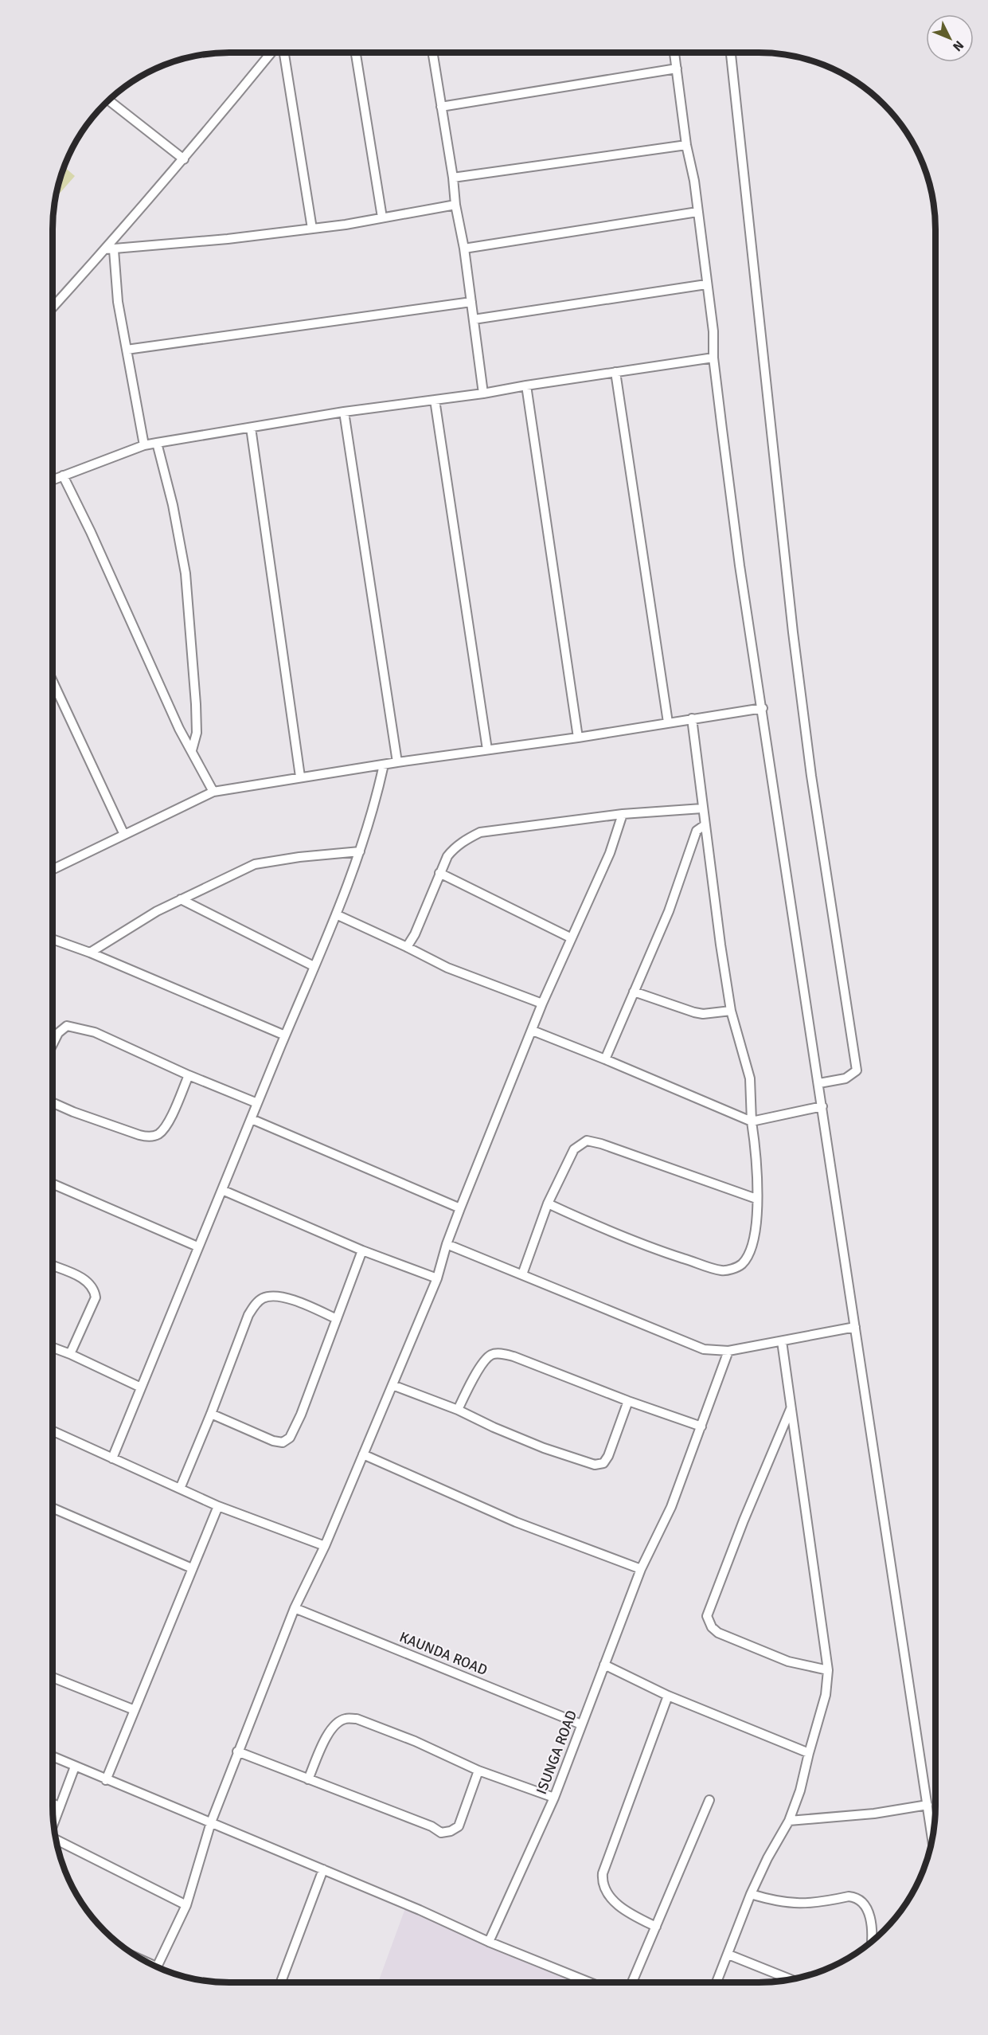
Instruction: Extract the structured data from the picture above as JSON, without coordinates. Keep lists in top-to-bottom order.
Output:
{
  "streets": {
    "street": ["KAUNDA ROAD", "ISUNGA ROAD"]
  },
  "crossings": [
    ["KAUNDA ROAD", "ISUNGA ROAD"]
  ],
  "north": "bottom right"
}
